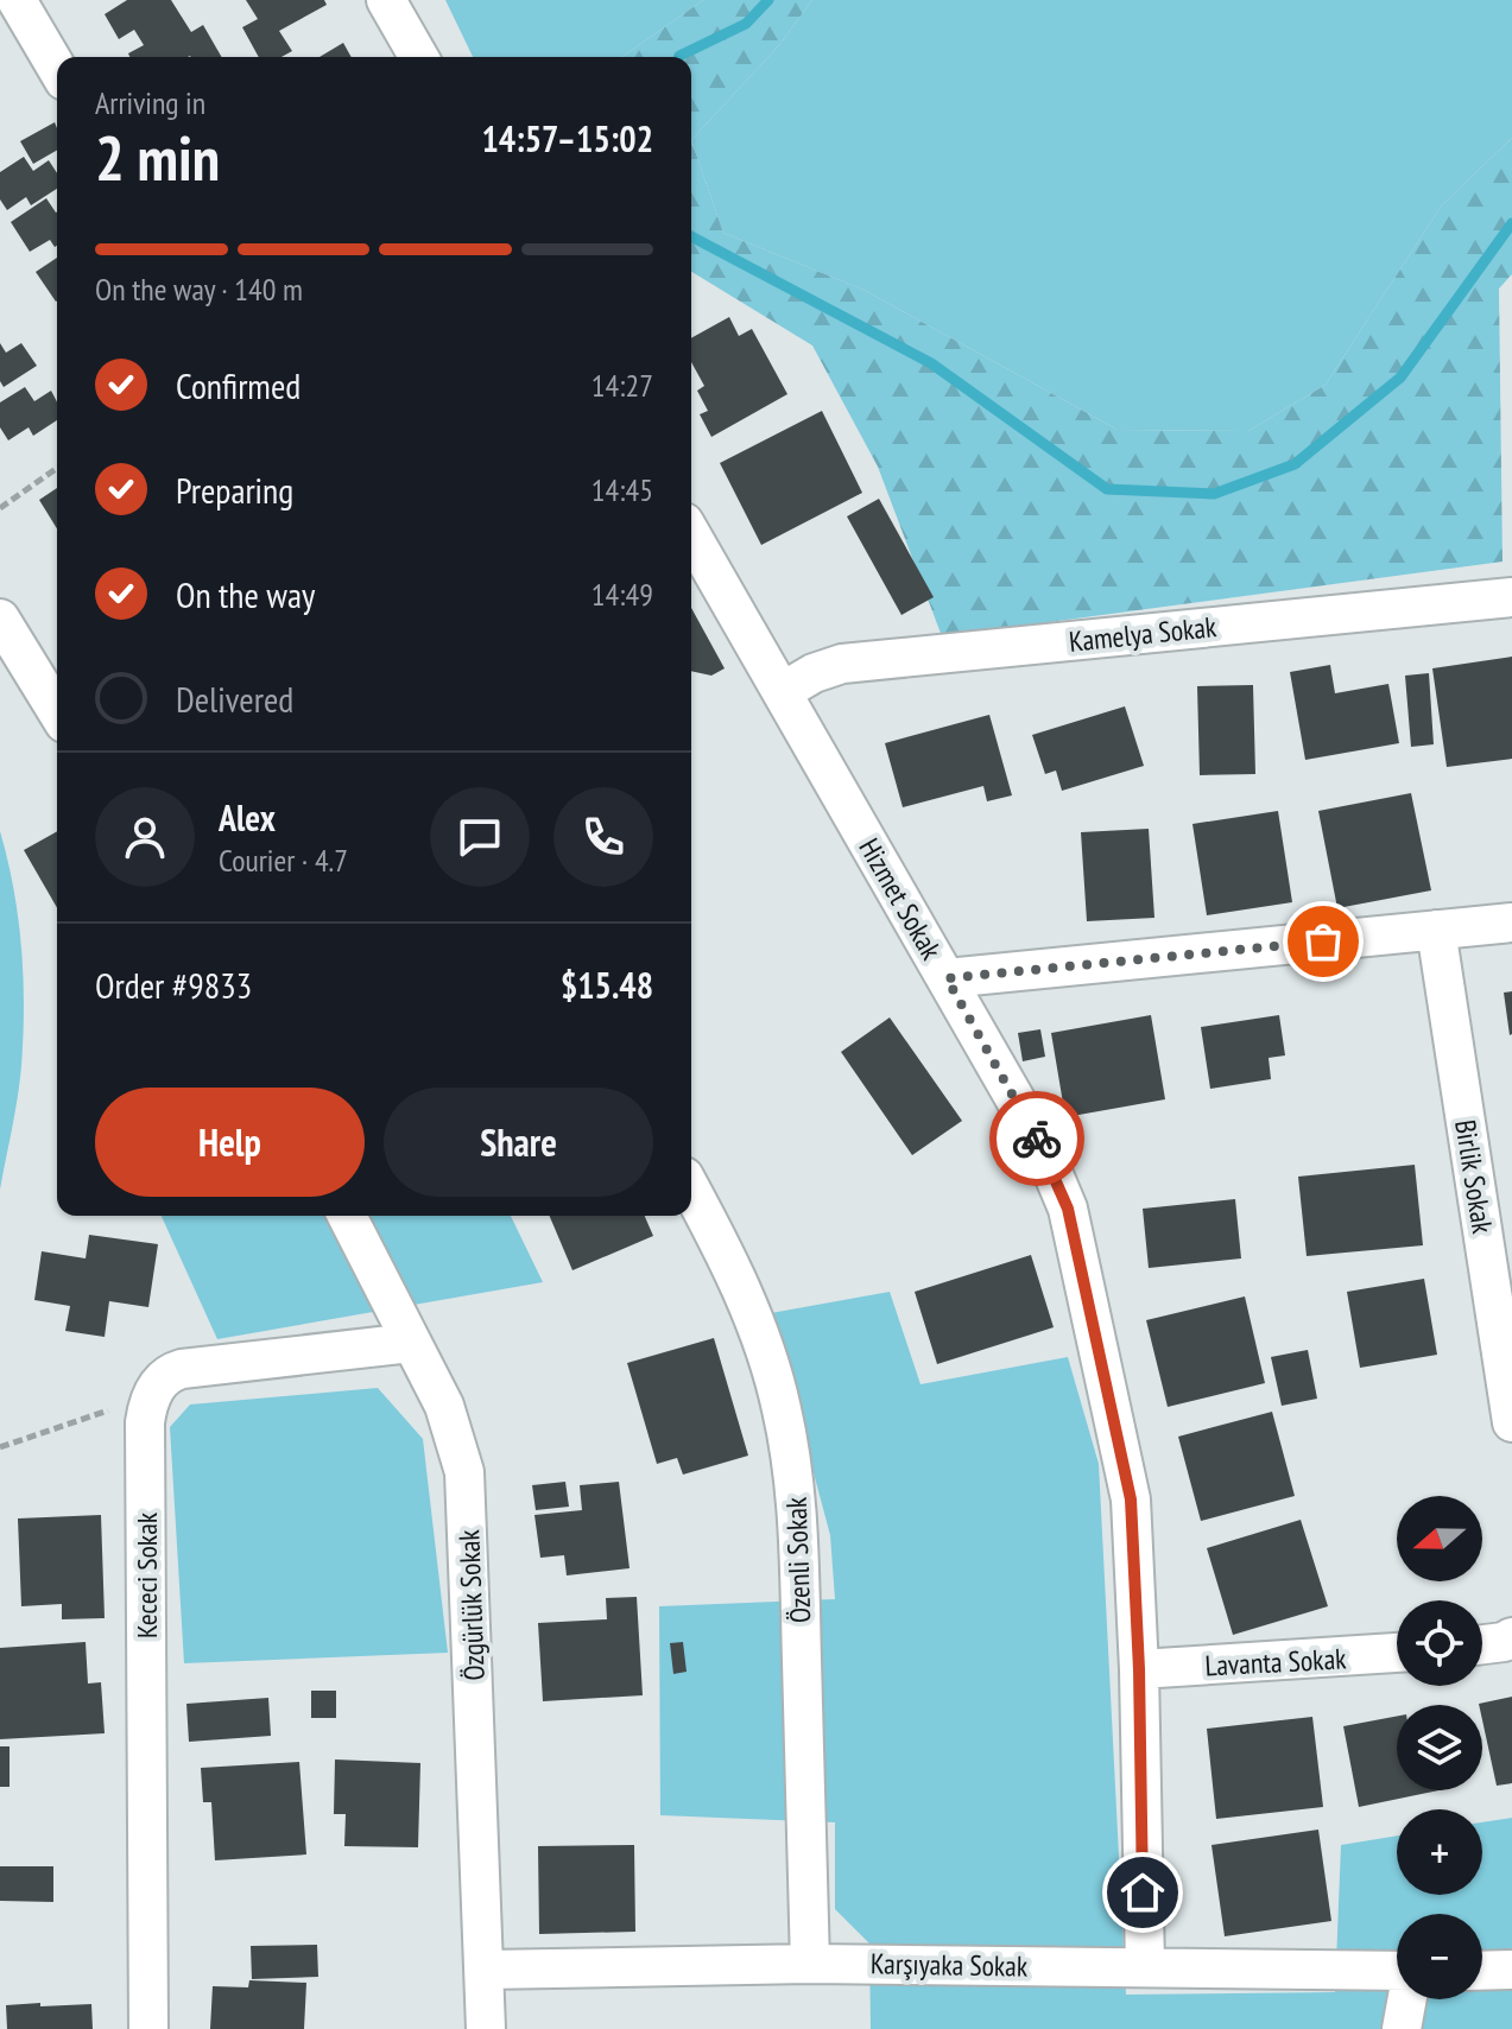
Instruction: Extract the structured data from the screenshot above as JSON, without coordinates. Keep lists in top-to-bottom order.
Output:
{
  "streets": {
    "street": [
      "Kamelya Sokak",
      "Hizmet Sokak",
      "Birlik Sokak",
      "Özenli Sokak",
      "Kececi Sokak",
      "Özgürlük Sokak",
      "Lavanta Sokak",
      "Karşıyaka Sokak"
    ]
  },
  "crossings": [
    ["Kamelya Sokak", "Hizmet Sokak"],
    ["Hizmet Sokak", "Lavanta Sokak"],
    ["Hizmet Sokak", "Karşıyaka Sokak"],
    ["Özenli Sokak", "Karşıyaka Sokak"],
    ["Özgürlük Sokak", "Karşıyaka Sokak"]
  ],
  "north": "left",
  "page": {
    "heading": ["2 min", "Arriving in", "14:57–15:02"],
    "panel": [
      "Alex",
      "Courier · 4.7",
      "Order #9833",
      "$15.48"
    ],
    "bar": "On the way · 140 m",
    "list": [
      ["Confirmed", "14:27"],
      ["Preparing", "14:45"],
      ["On the way", "14:49"],
      "Delivered"
    ],
    "buttons": ["Help", "Share"],
    "map_buttons": ["+", "−"]
  }
}
